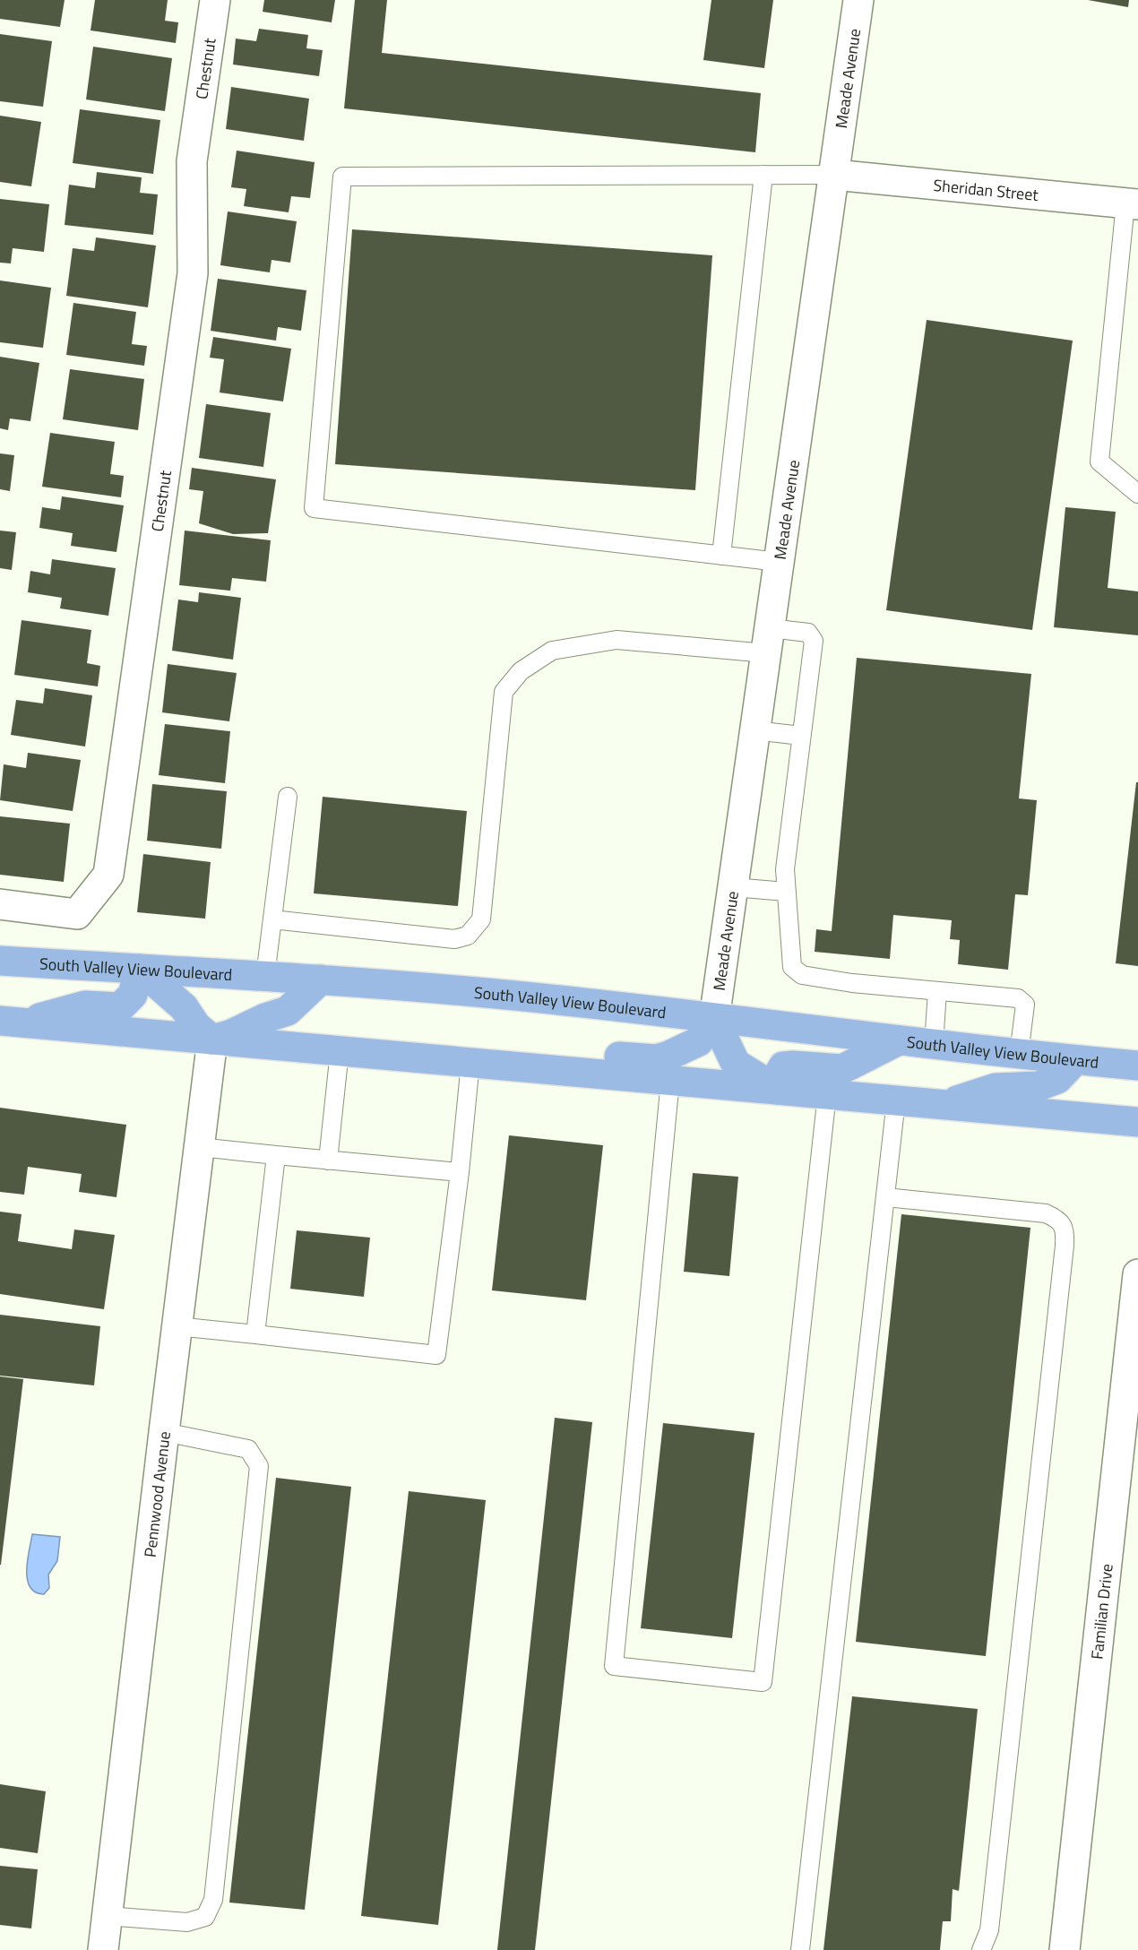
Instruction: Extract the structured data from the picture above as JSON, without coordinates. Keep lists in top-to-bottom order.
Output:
{
  "streets": {
    "main road": ["South Valley View Boulevard"],
    "street": [
      "Chestnut",
      "Meade Avenue",
      "Sheridan Street",
      "Pennwood Avenue",
      "Familian Drive"
    ]
  },
  "crossings": [
    ["Meade Avenue", "Sheridan Street"],
    ["Meade Avenue", "South Valley View Boulevard"]
  ]
}
